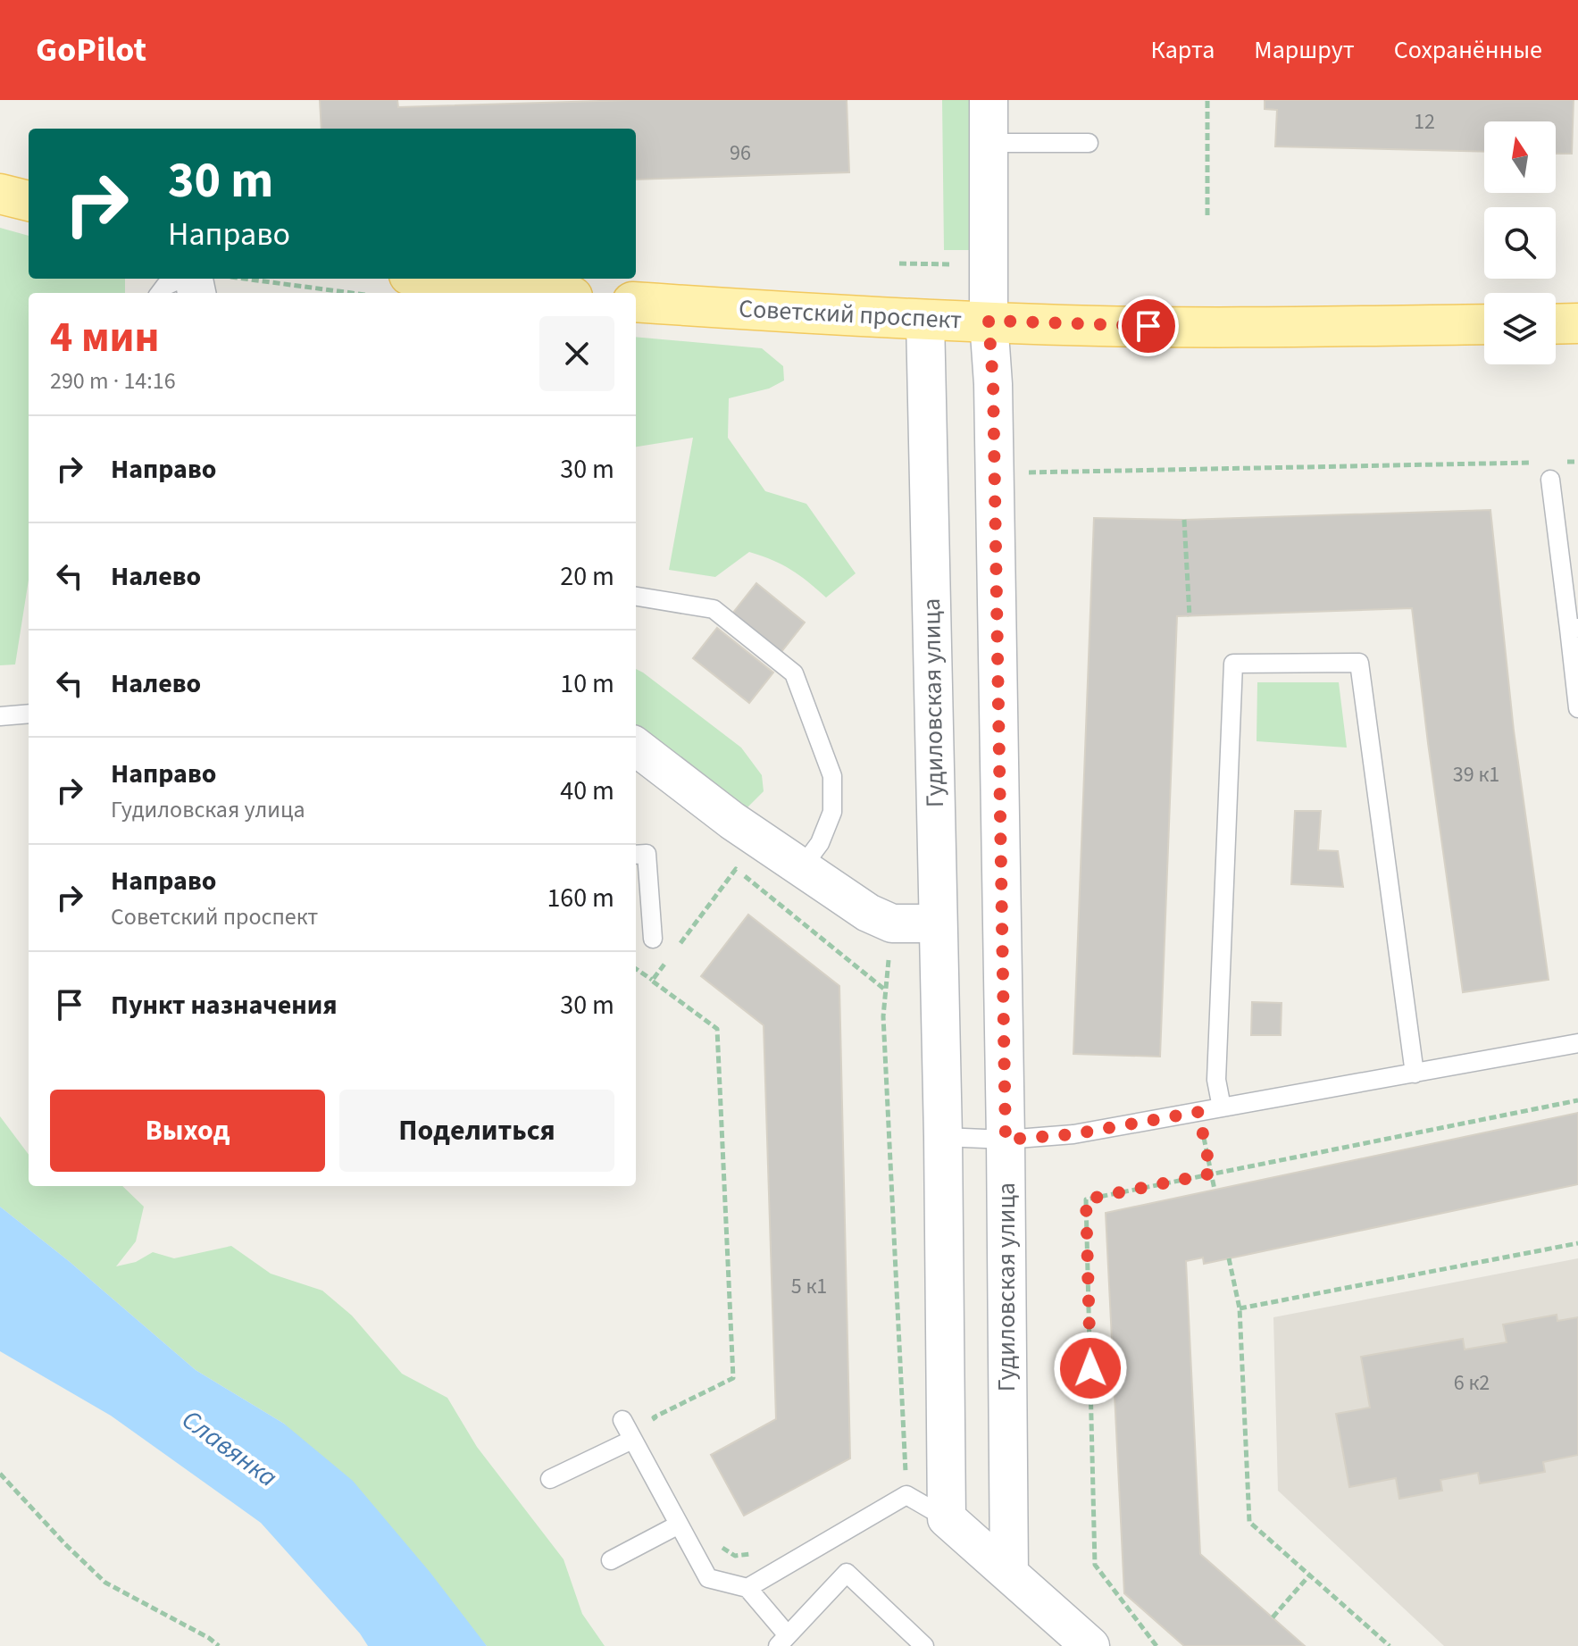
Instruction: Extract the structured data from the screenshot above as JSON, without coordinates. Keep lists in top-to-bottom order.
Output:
{
  "streets": {
    "main road": ["Советский проспект"],
    "street": ["Гудиловская улица"]
  },
  "crossings": [
    ["Советский проспект", "Гудиловская улица"]
  ],
  "water": ["Славянка"],
  "house_numbers": [
    "12",
    "96",
    "39 к1",
    "5 к1",
    "6 к2"
  ],
  "north": "top",
  "page": {
    "header": "GoPilot",
    "nav": ["Карта", "Маршрут", "Сохранённые"],
    "turn": ["30 m", "Направо"],
    "heading": ["4 мин", "290 m · 14:16"],
    "list": [
      {
        "name": "Направо",
        "value": "30 m"
      },
      {
        "name": "Налево",
        "value": "20 m"
      },
      {
        "name": "Налево",
        "value": "10 m"
      },
      {
        "name": "Направо",
        "note": "Гудиловская улица",
        "value": "40 m"
      },
      {
        "name": "Направо",
        "note": "Советский проспект",
        "value": "160 m"
      },
      {
        "name": "Пункт назначения",
        "value": "30 m"
      }
    ],
    "buttons": ["Выход", "Поделиться"]
  }
}
